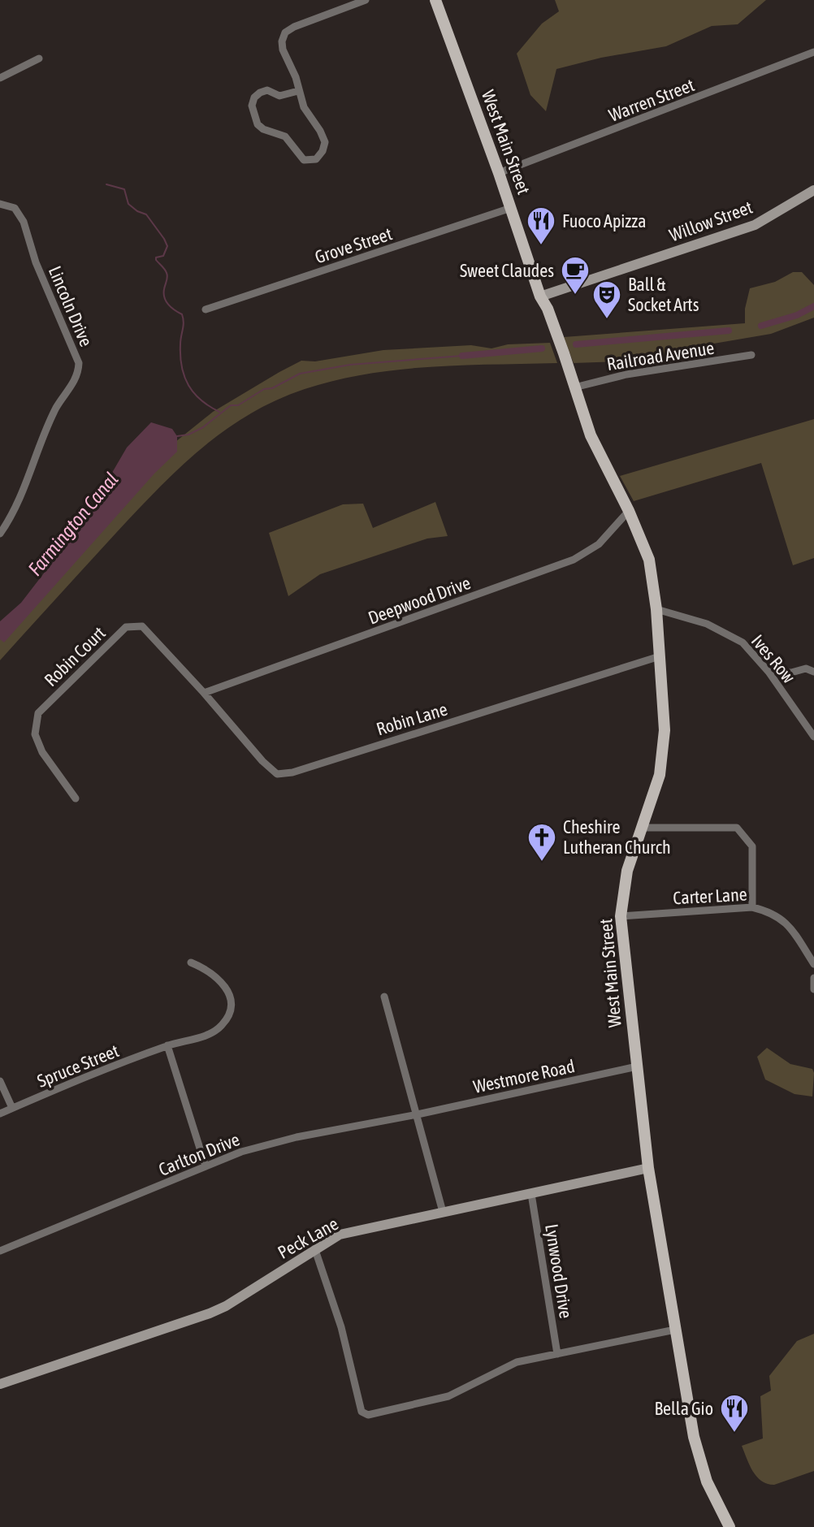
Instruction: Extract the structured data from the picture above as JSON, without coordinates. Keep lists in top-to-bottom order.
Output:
{
  "streets": {
    "main road": ["West Main Street"],
    "street": [
      "Warren Street",
      "Willow Street",
      "Grove Street",
      "Lincoln Drive",
      "Railroad Avenue",
      "Deepwood Drive",
      "Robin Court",
      "Ives Row",
      "Robin Lane",
      "Carter Lane",
      "Spruce Street",
      "Westmore Road",
      "Carlton Drive",
      "Peck Lane",
      "Lynwood Drive"
    ]
  },
  "crossings": [
    ["Warren Street", "West Main Street"],
    ["West Main Street", "Willow Street"],
    ["West Main Street", "Grove Street"],
    ["West Main Street", "Railroad Avenue"],
    ["West Main Street", "Deepwood Drive"],
    ["West Main Street", "Ives Row"],
    ["West Main Street", "Robin Lane"],
    ["West Main Street", "Carter Lane"],
    ["West Main Street", "Westmore Road"],
    ["West Main Street", "Peck Lane"],
    ["Deepwood Drive", "Robin Court"],
    ["Deepwood Drive", "Robin Lane"],
    ["Robin Court", "Robin Lane"],
    ["Westmore Road", "Carlton Drive"],
    ["Peck Lane", "Lynwood Drive"]
  ],
  "water": ["Farmington Canal"],
  "places": {
    "restaurant": ["Fuoco Apizza", "Bella Gio"],
    "cafe": ["Sweet Claudes"],
    "theatre": ["Ball & Socket Arts"],
    "church": ["Cheshire Lutheran Church"]
  }
}
